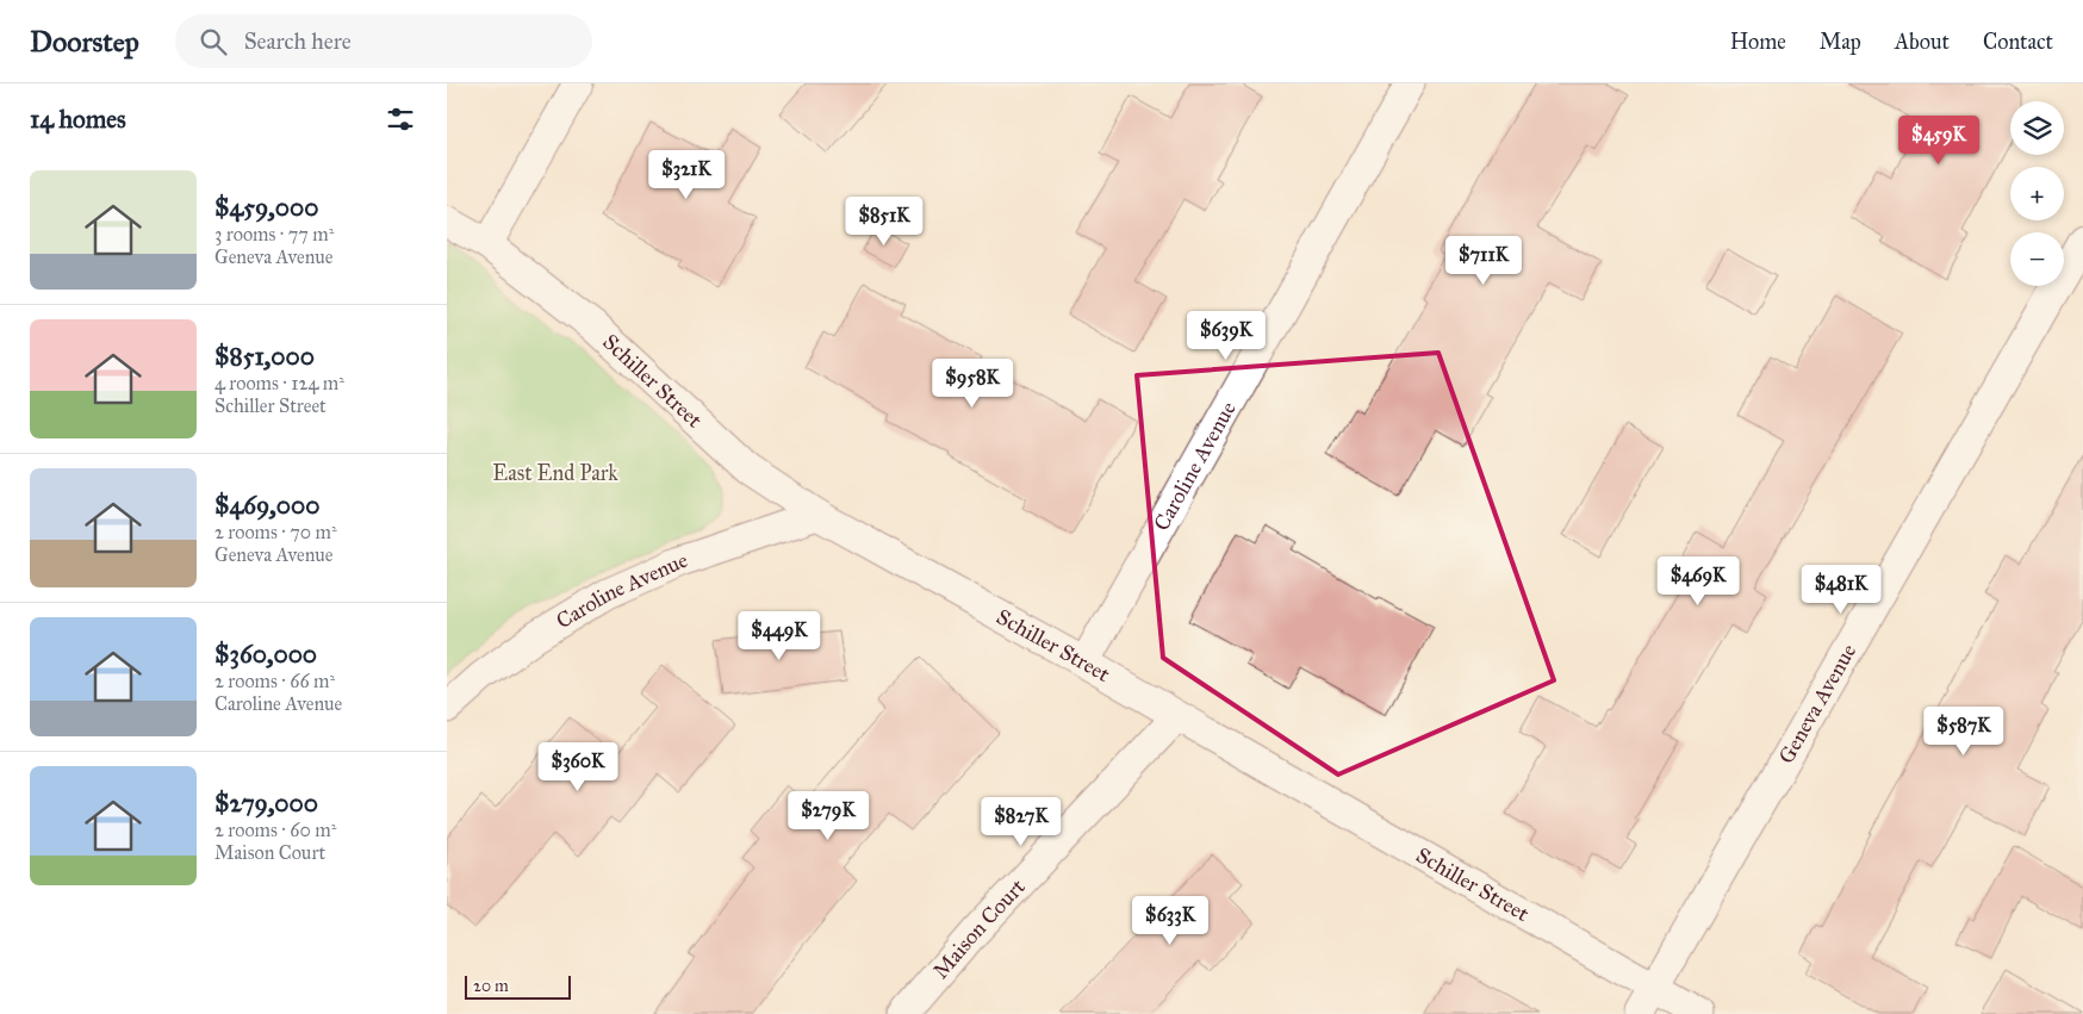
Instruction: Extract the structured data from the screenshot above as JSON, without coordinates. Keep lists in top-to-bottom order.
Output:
{
  "streets": {
    "street": [
      "Schiller Street",
      "Caroline Avenue",
      "Geneva Avenue",
      "Maison Court"
    ]
  },
  "crossings": [
    ["Schiller Street", "Caroline Avenue"],
    ["Schiller Street", "Geneva Avenue"],
    ["Schiller Street", "Maison Court"]
  ],
  "parks": ["East End Park"],
  "scale_bar": "20 m",
  "page": {
    "header": "Doorstep",
    "search": "Search here",
    "nav": [
      "Home",
      "Map",
      "About",
      "Contact"
    ],
    "heading": "14 homes",
    "map_buttons": ["+", "−"],
    "price": [
      "$459K",
      "$321K",
      "$851K",
      "$711K",
      "$639K",
      "$958K",
      "$469K",
      "$481K",
      "$449K",
      "$587K",
      "$360K",
      "$279K",
      "$827K",
      "$633K"
    ],
    "list": [
      {
        "name": "$459,000",
        "note": "3 rooms · 77 m² · Geneva Avenue"
      },
      {
        "name": "$851,000",
        "note": "4 rooms · 124 m² · Schiller Street"
      },
      {
        "name": "$469,000",
        "note": "2 rooms · 70 m² · Geneva Avenue"
      },
      {
        "name": "$360,000",
        "note": "2 rooms · 66 m² · Caroline Avenue"
      },
      {
        "name": "$279,000",
        "note": "2 rooms · 60 m² · Maison Court"
      }
    ],
    "scale": "20 m"
  }
}
